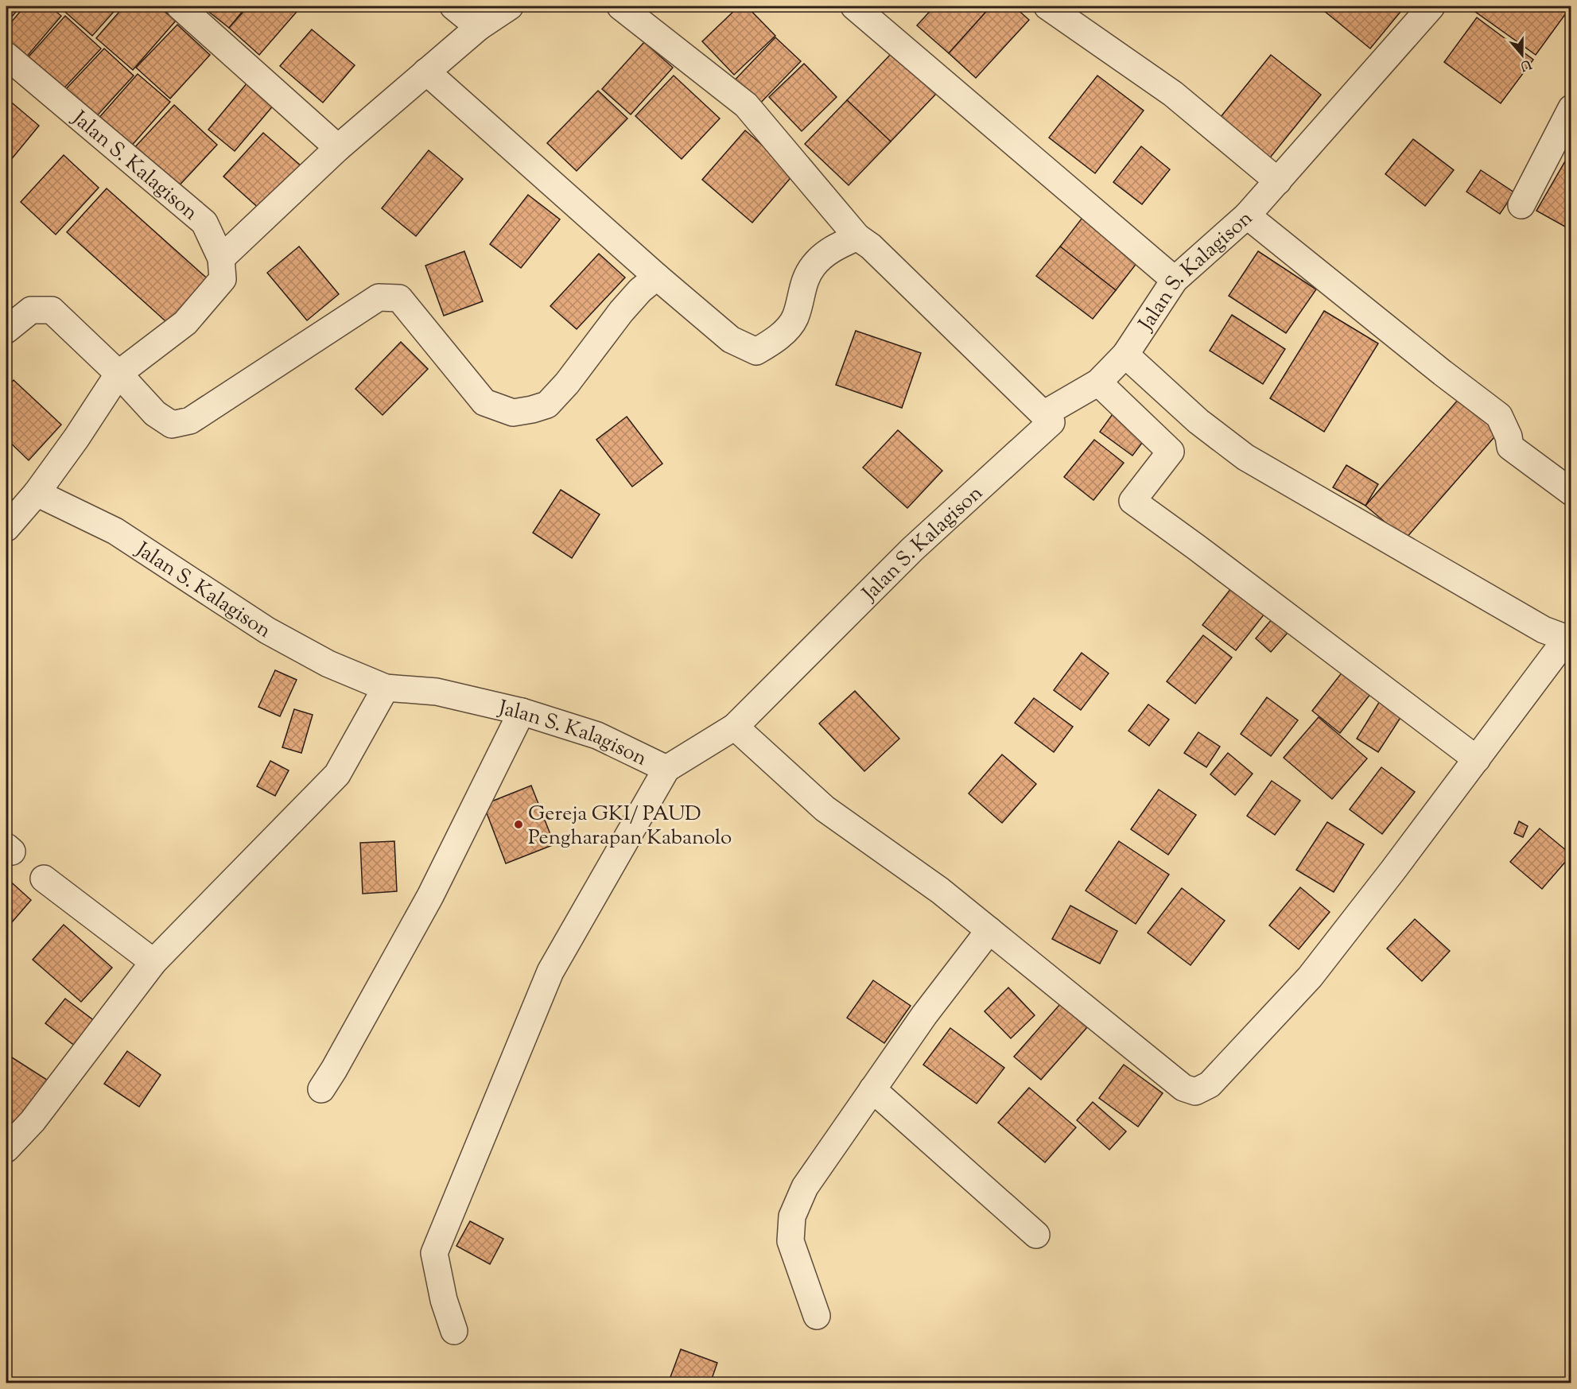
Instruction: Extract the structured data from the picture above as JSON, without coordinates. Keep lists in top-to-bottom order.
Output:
{
  "streets": {
    "street": ["Jalan S. Kalagison"]
  },
  "places": ["Gereja GKI/ PAUD Pengharapan Kabanolo"],
  "north": "bottom"
}
